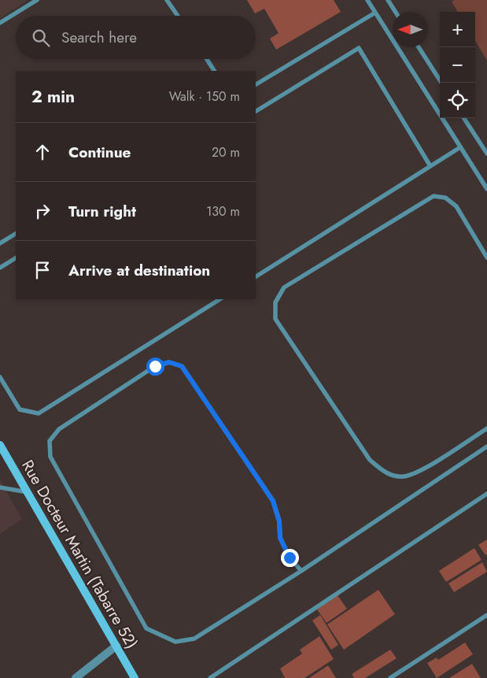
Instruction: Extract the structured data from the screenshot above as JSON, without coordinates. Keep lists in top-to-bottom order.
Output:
{
  "streets": {
    "street": ["Rue Docteur Martin (Tabarre 52)"]
  },
  "north": "left",
  "page": {
    "map_buttons": ["+", "−"],
    "search": "Search here",
    "heading": ["2 min", "Walk · 150 m"],
    "list": [
      ["Continue", "20 m"],
      ["Turn right", "130 m"],
      "Arrive at destination"
    ]
  }
}
